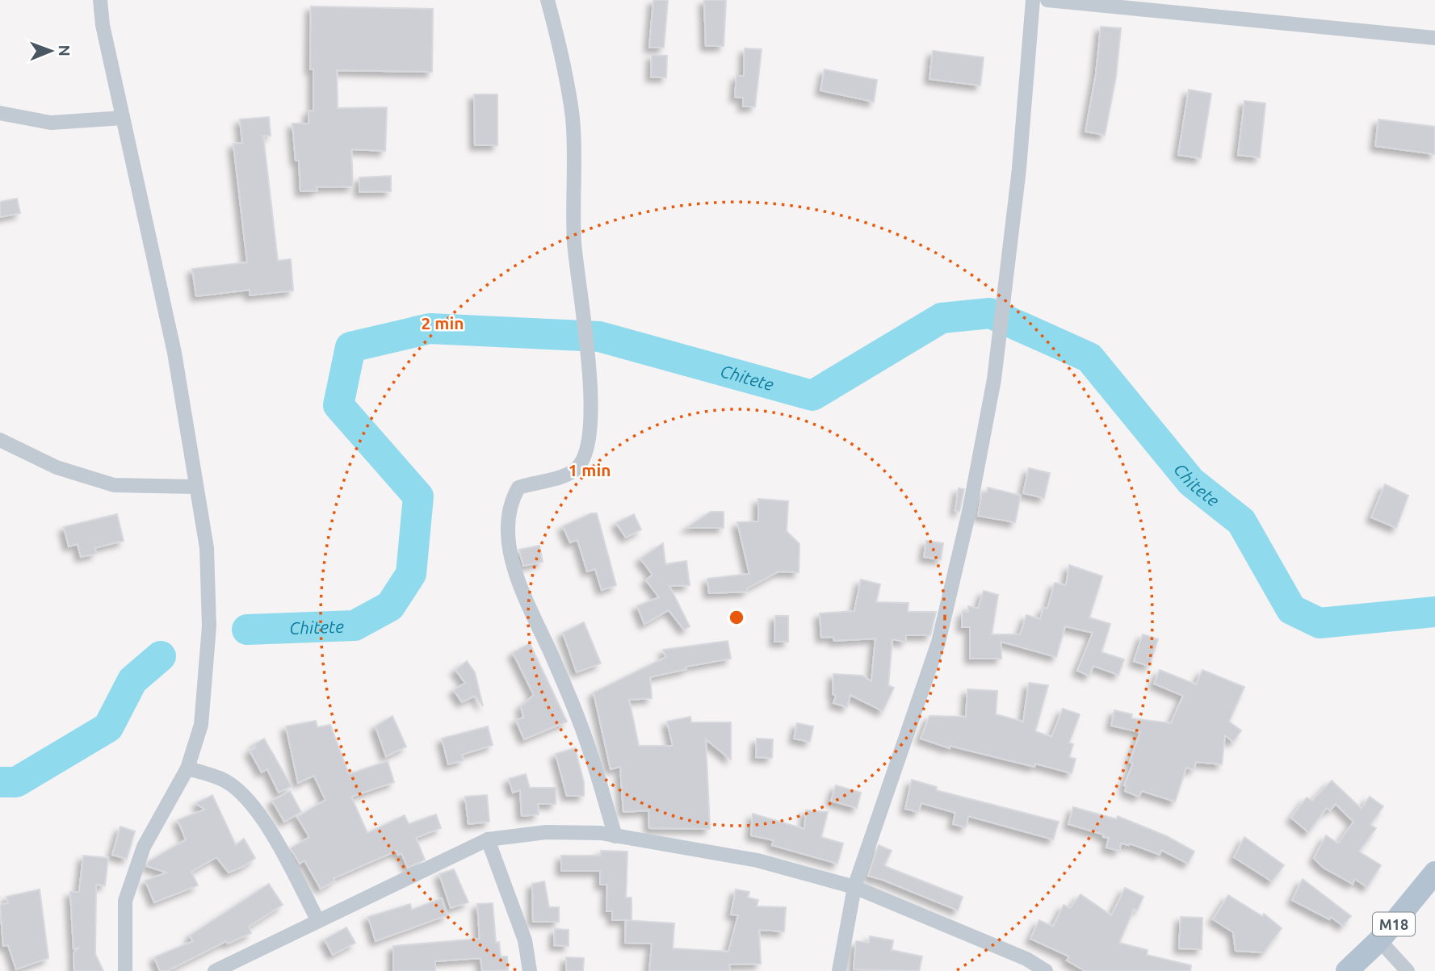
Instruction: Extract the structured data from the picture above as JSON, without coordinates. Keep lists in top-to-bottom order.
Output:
{
  "streets": {
    "main road": ["M18"]
  },
  "water": ["Chitete"],
  "north": "right",
  "rings": ["2 min", "1 min"]
}
